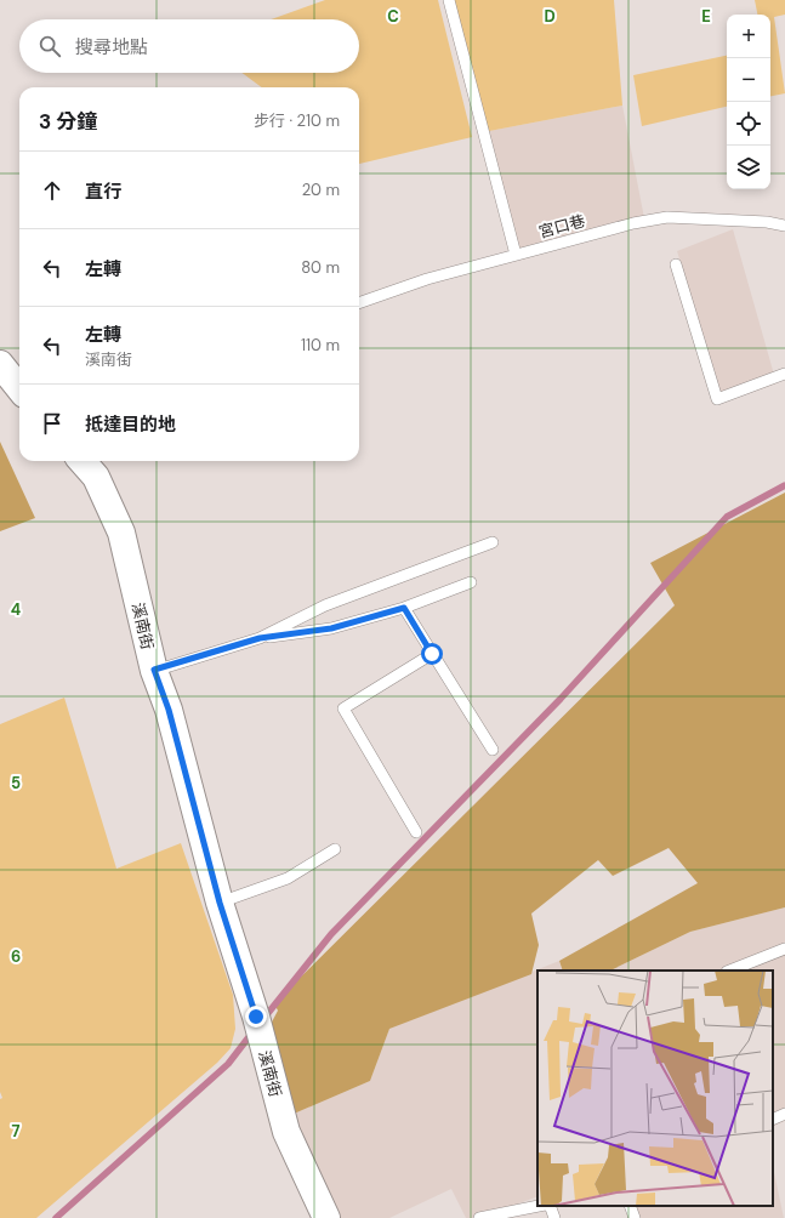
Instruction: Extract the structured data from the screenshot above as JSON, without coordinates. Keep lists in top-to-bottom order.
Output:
{
  "streets": {
    "street": ["溪南街"],
    "lane": ["宮口巷"]
  },
  "page": {
    "map_buttons": ["+", "−"],
    "search": "搜尋地點",
    "heading": ["3 分鐘", "步行 · 210 m"],
    "list": [
      ["直行", "20 m"],
      ["左轉", "80 m"],
      ["左轉", "溪南街", "110 m"],
      "抵達目的地"
    ]
  },
  "grid": {
    "columns": ["C", "D", "E"],
    "rows": [
      "4",
      "5",
      "6",
      "7"
    ]
  }
}
